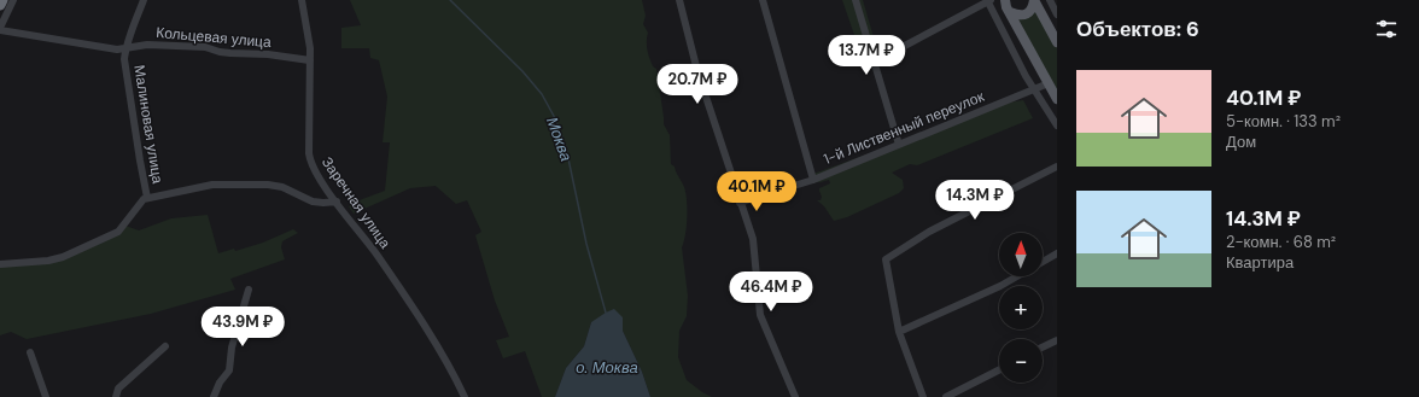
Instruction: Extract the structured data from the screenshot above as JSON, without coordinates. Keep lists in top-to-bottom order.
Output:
{
  "streets": {
    "street": [
      "Кольцевая улица",
      "Малиновая улица",
      "1-й Лиственный переулок",
      "Заречная улица"
    ]
  },
  "crossings": [
    ["Кольцевая улица", "Малиновая улица"],
    ["Кольцевая улица", "Заречная улица"]
  ],
  "water": ["Моква", "о. Моква"],
  "north": "top",
  "page": {
    "heading": "Объектов: 6",
    "price": [
      "13.7M ₽",
      "20.7M ₽",
      "40.1M ₽",
      "14.3M ₽",
      "46.4M ₽",
      "43.9M ₽"
    ],
    "list": [
      {
        "name": "40.1M ₽",
        "note": "5-комн. · 133 m² · Дом"
      },
      {
        "name": "14.3M ₽",
        "note": "2-комн. · 68 m² · Квартира"
      }
    ],
    "map_buttons": ["+", "−"]
  }
}
